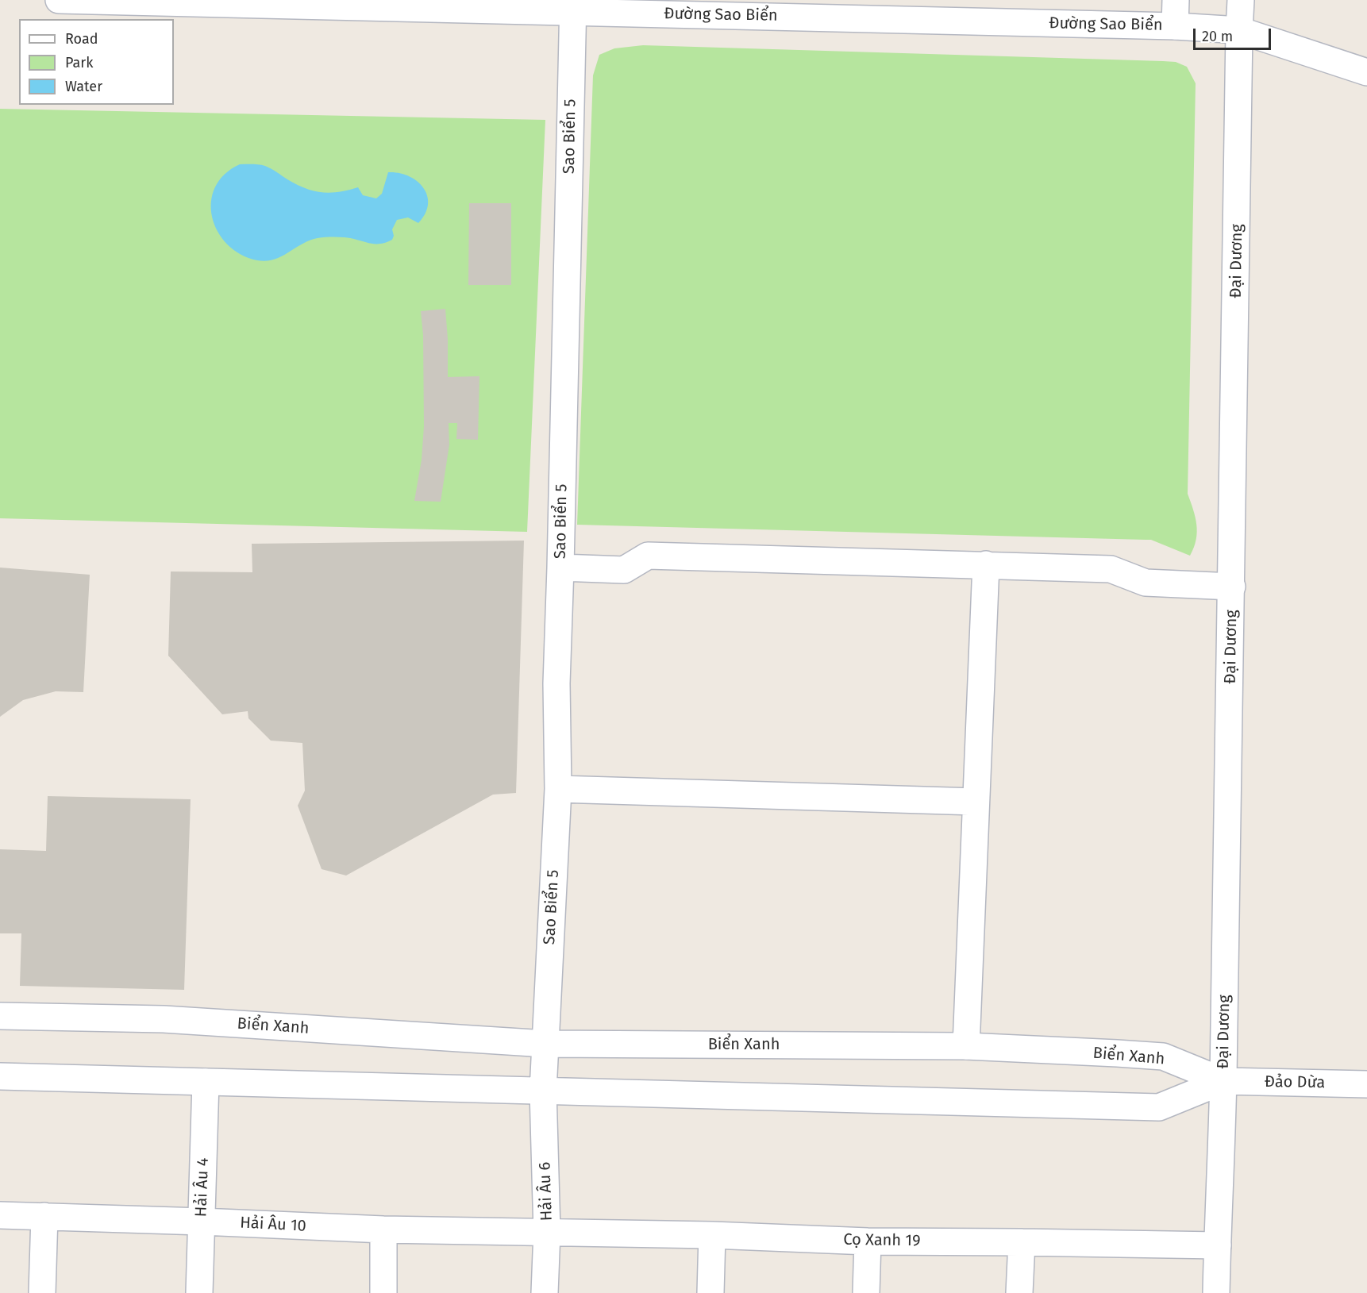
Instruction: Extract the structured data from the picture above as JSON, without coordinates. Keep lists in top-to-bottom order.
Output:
{
  "streets": {
    "street": [
      "Đường Sao Biển",
      "Sao Biển 5",
      "Đại Dương",
      "Biển Xanh",
      "Đảo Dừa",
      "Hải Âu 4",
      "Hải Âu 6",
      "Hải Âu 10",
      "Cọ Xanh 19"
    ]
  },
  "crossings": [
    ["Đường Sao Biển", "Sao Biển 5"],
    ["Đường Sao Biển", "Đại Dương"],
    ["Sao Biển 5", "Biển Xanh"],
    ["Đại Dương", "Biển Xanh"],
    ["Đại Dương", "Đảo Dừa"],
    ["Đại Dương", "Cọ Xanh 19"],
    ["Biển Xanh", "Đảo Dừa"],
    ["Hải Âu 4", "Hải Âu 10"],
    ["Hải Âu 6", "Hải Âu 10"],
    ["Hải Âu 6", "Cọ Xanh 19"],
    ["Hải Âu 10", "Cọ Xanh 19"]
  ],
  "legend": ["Road", "Park", "Water"],
  "scale_bar": "20 m"
}
